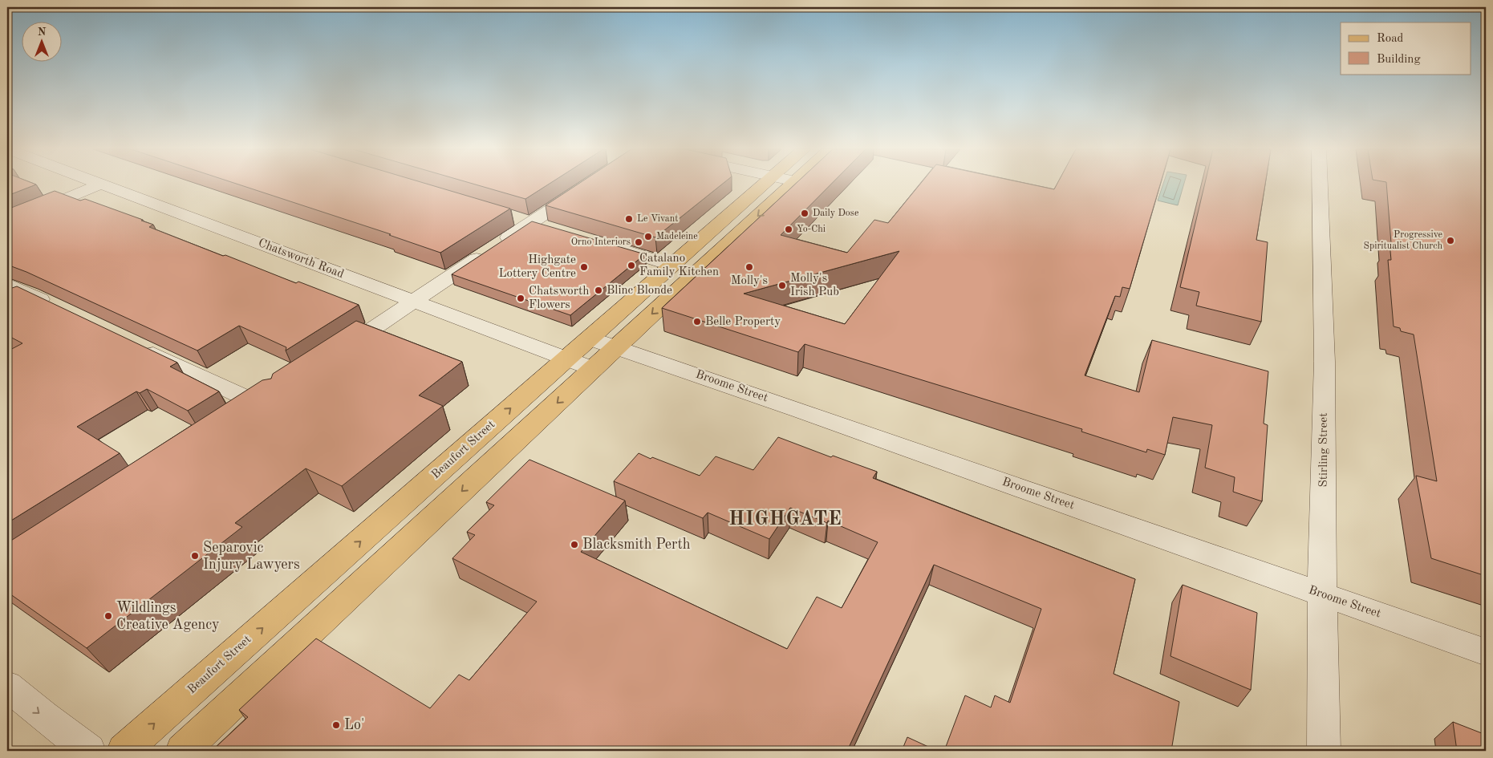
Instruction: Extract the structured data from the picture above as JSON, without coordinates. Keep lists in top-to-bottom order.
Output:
{
  "streets": {
    "main road": ["Beaufort Street"],
    "street": ["Chatsworth Road", "Broome Street", "Stirling Street"]
  },
  "crossings": [
    ["Chatsworth Road", "Beaufort Street"],
    ["Broome Street", "Beaufort Street"],
    ["Broome Street", "Stirling Street"]
  ],
  "districts": ["HIGHGATE"],
  "places": [
    "Daily Dose",
    "Le Vivant",
    "Yo-Chi",
    "Madeleine",
    "Progressive Spiritualist Church",
    "Orno Interiors",
    "Catalano Family Kitchen",
    "Highgate Lottery Centre",
    "Molly's",
    "Molly's Irish Pub",
    "Blinc Blonde",
    "Chatsworth Flowers",
    "Belle Property",
    "Blacksmith Perth",
    "Separovic Injury Lawyers",
    "Wildlings Creative Agency",
    "Lo'"
  ],
  "legend": ["Road", "Building"],
  "north": "top"
}
